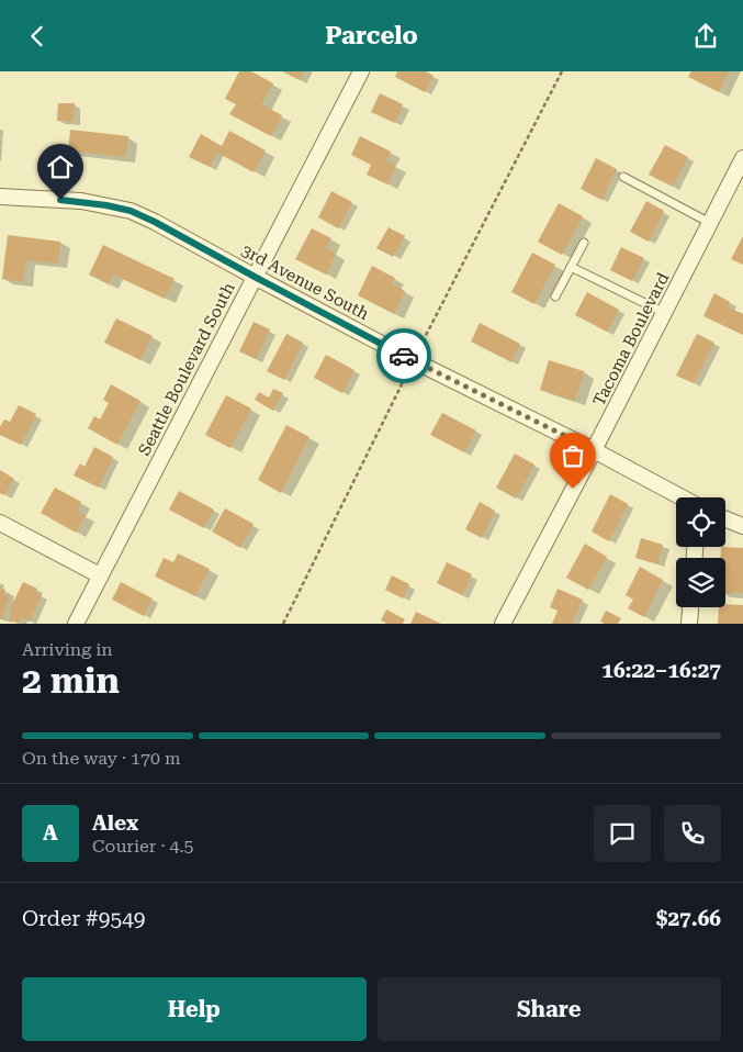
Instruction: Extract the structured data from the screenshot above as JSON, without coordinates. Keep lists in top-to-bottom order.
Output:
{
  "streets": {
    "street": ["3rd Avenue South", "Tacoma Boulevard", "Seattle Boulevard South"]
  },
  "crossings": [
    ["3rd Avenue South", "Tacoma Boulevard"],
    ["3rd Avenue South", "Seattle Boulevard South"]
  ],
  "page": {
    "header": "Parcelo",
    "heading": ["2 min", "Arriving in", "16:22–16:27"],
    "panel": [
      "Alex",
      "Courier · 4.5",
      "Order #9549",
      "$27.66"
    ],
    "bar": "On the way · 170 m",
    "round": "A",
    "buttons": ["Help", "Share"]
  }
}
